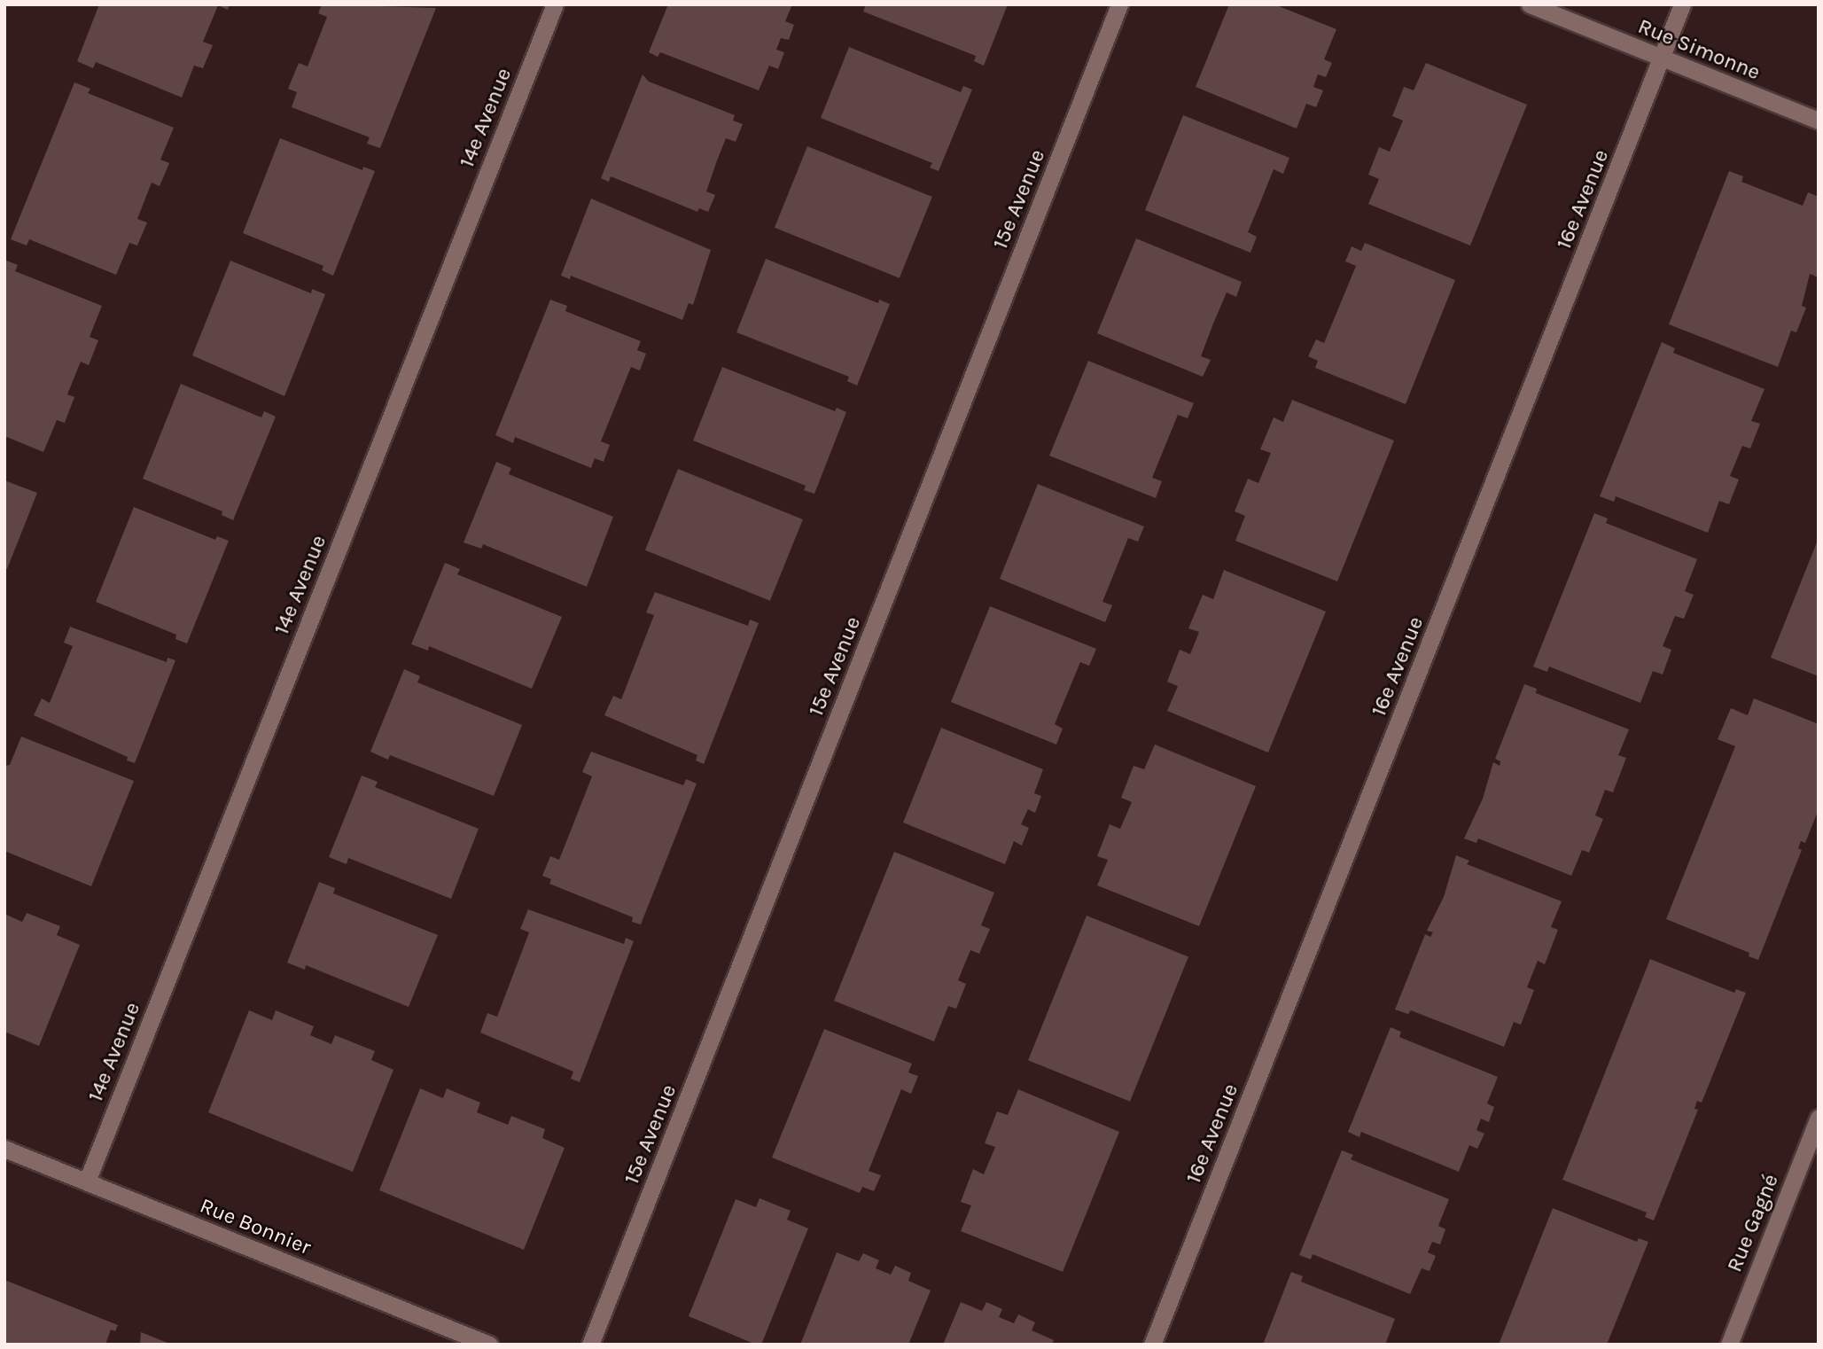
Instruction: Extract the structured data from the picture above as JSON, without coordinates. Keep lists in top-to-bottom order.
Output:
{
  "streets": {
    "street": [
      "Rue Simonne",
      "14e Avenue",
      "15e Avenue",
      "16e Avenue",
      "Rue Gagné",
      "Rue Bonnier"
    ]
  },
  "crossings": [
    ["Rue Simonne", "16e Avenue"],
    ["14e Avenue", "Rue Bonnier"]
  ]
}
